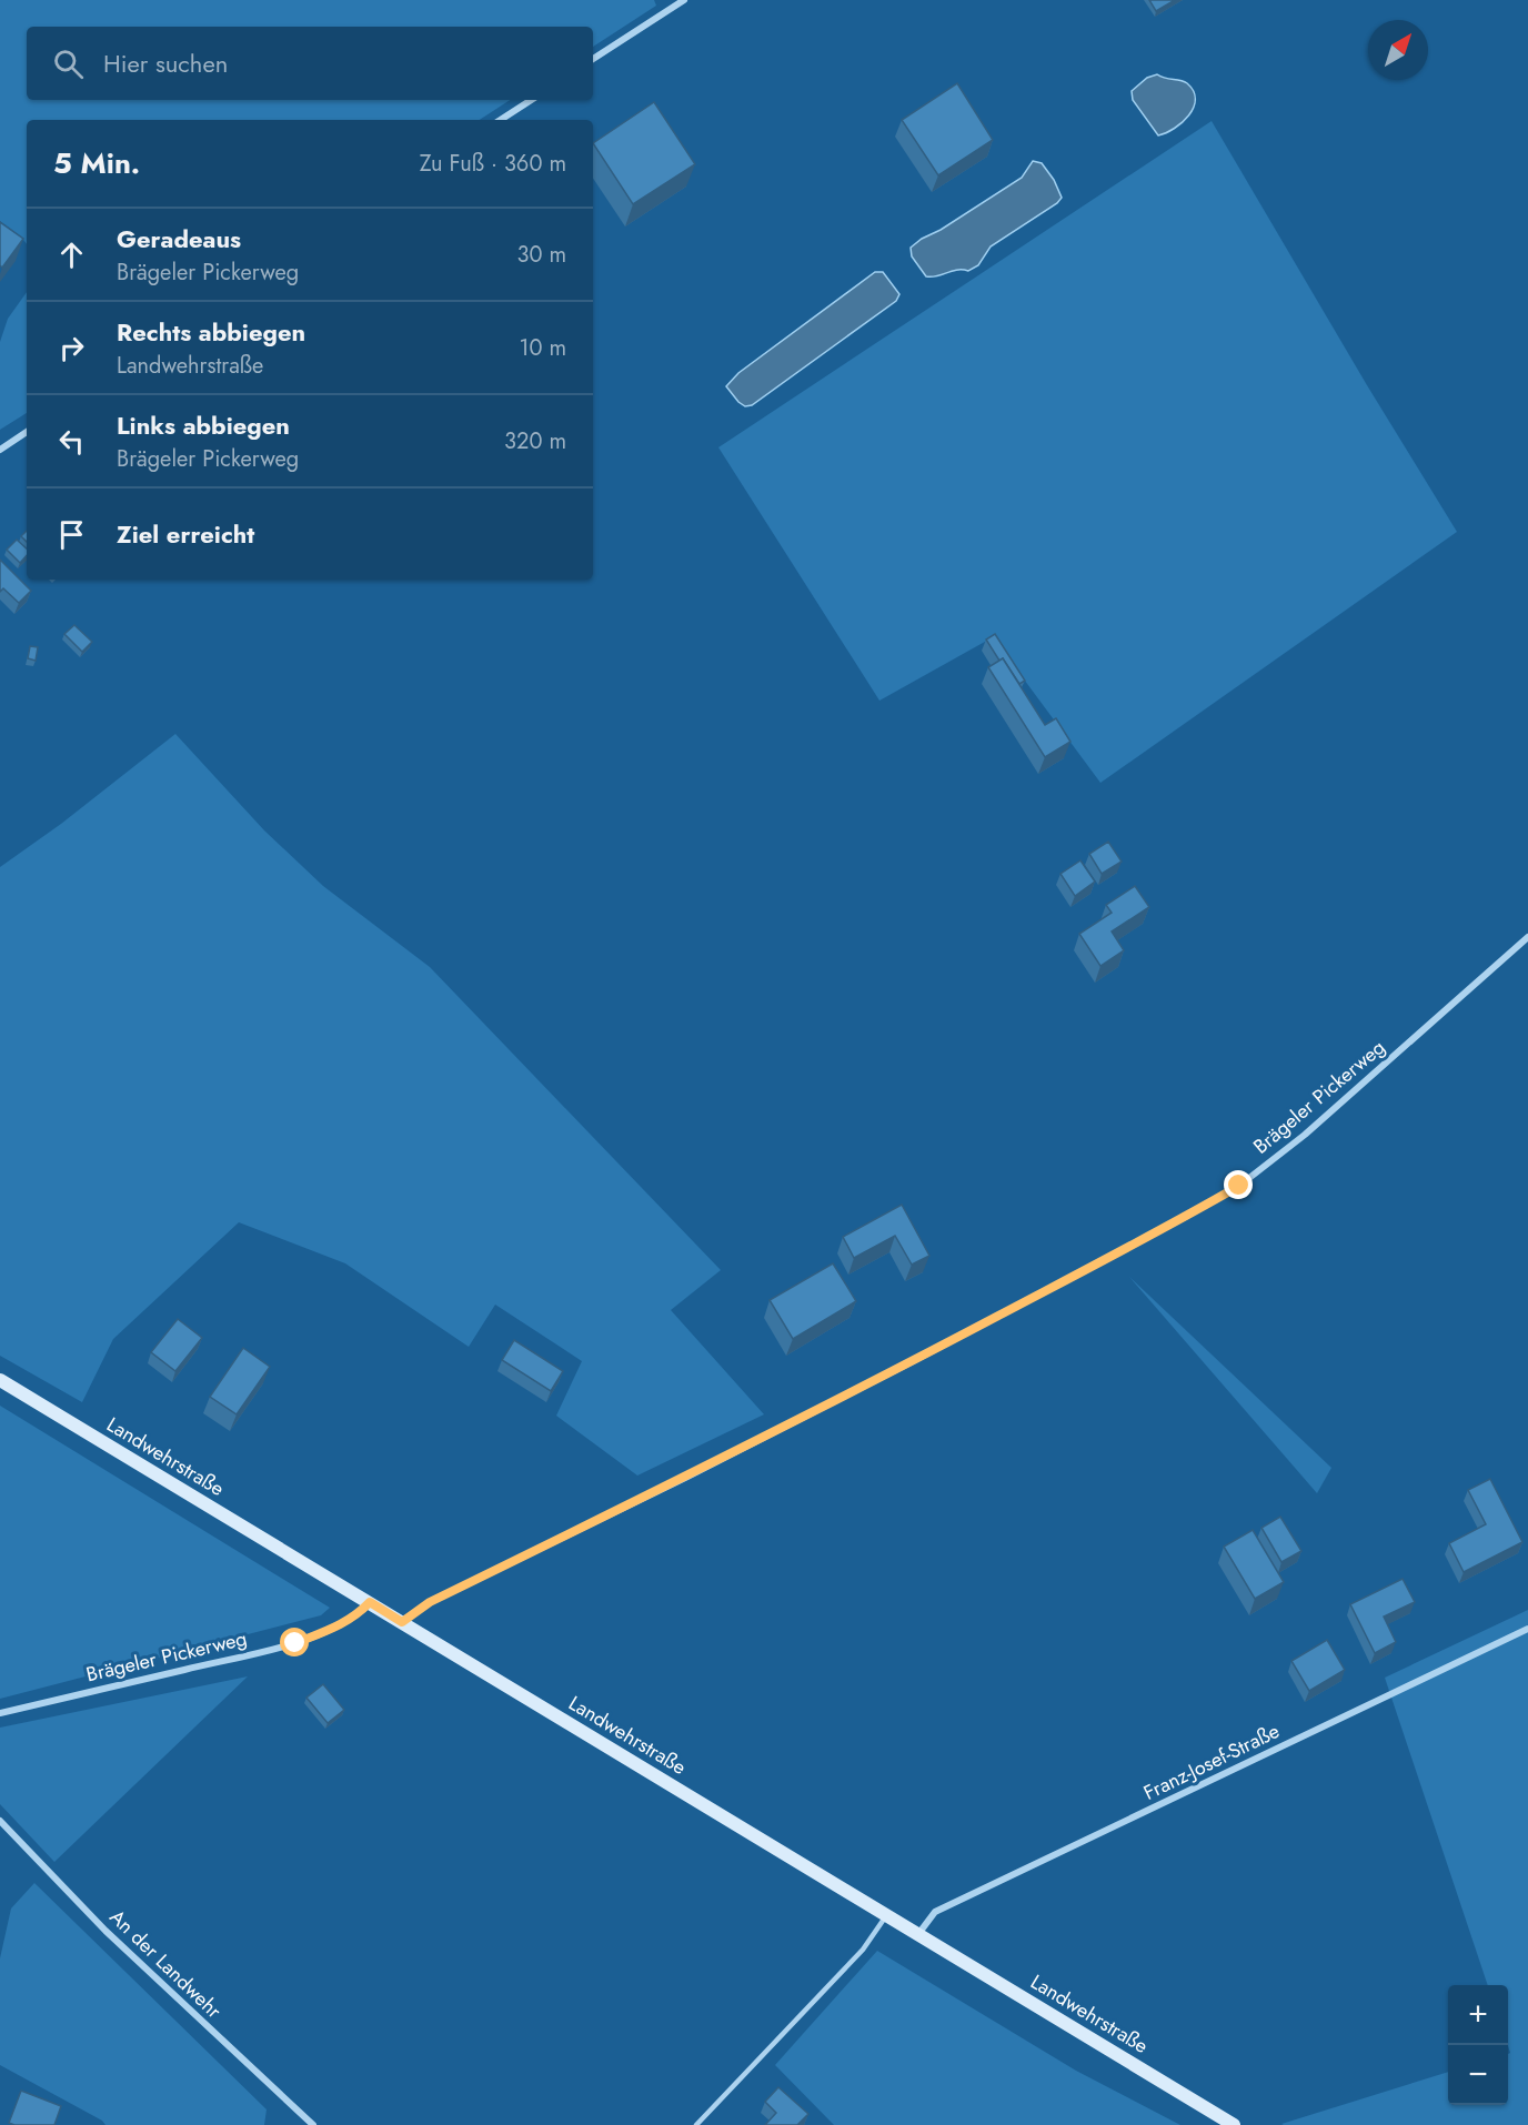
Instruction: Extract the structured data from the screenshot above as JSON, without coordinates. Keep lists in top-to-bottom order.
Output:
{
  "streets": {
    "street": [
      "Brägeler Pickerweg",
      "Landwehrstraße",
      "Franz-Josef-Straße",
      "An der Landwehr"
    ]
  },
  "crossings": [
    ["Brägeler Pickerweg", "Landwehrstraße"],
    ["Landwehrstraße", "Franz-Josef-Straße"]
  ],
  "north": "top right",
  "page": {
    "search": "Hier suchen",
    "heading": ["5 Min.", "Zu Fuß · 360 m"],
    "list": [
      ["Geradeaus", "Brägeler Pickerweg", "30 m"],
      ["Rechts abbiegen", "Landwehrstraße", "10 m"],
      ["Links abbiegen", "Brägeler Pickerweg", "320 m"],
      "Ziel erreicht"
    ],
    "map_buttons": ["+", "−"]
  }
}
